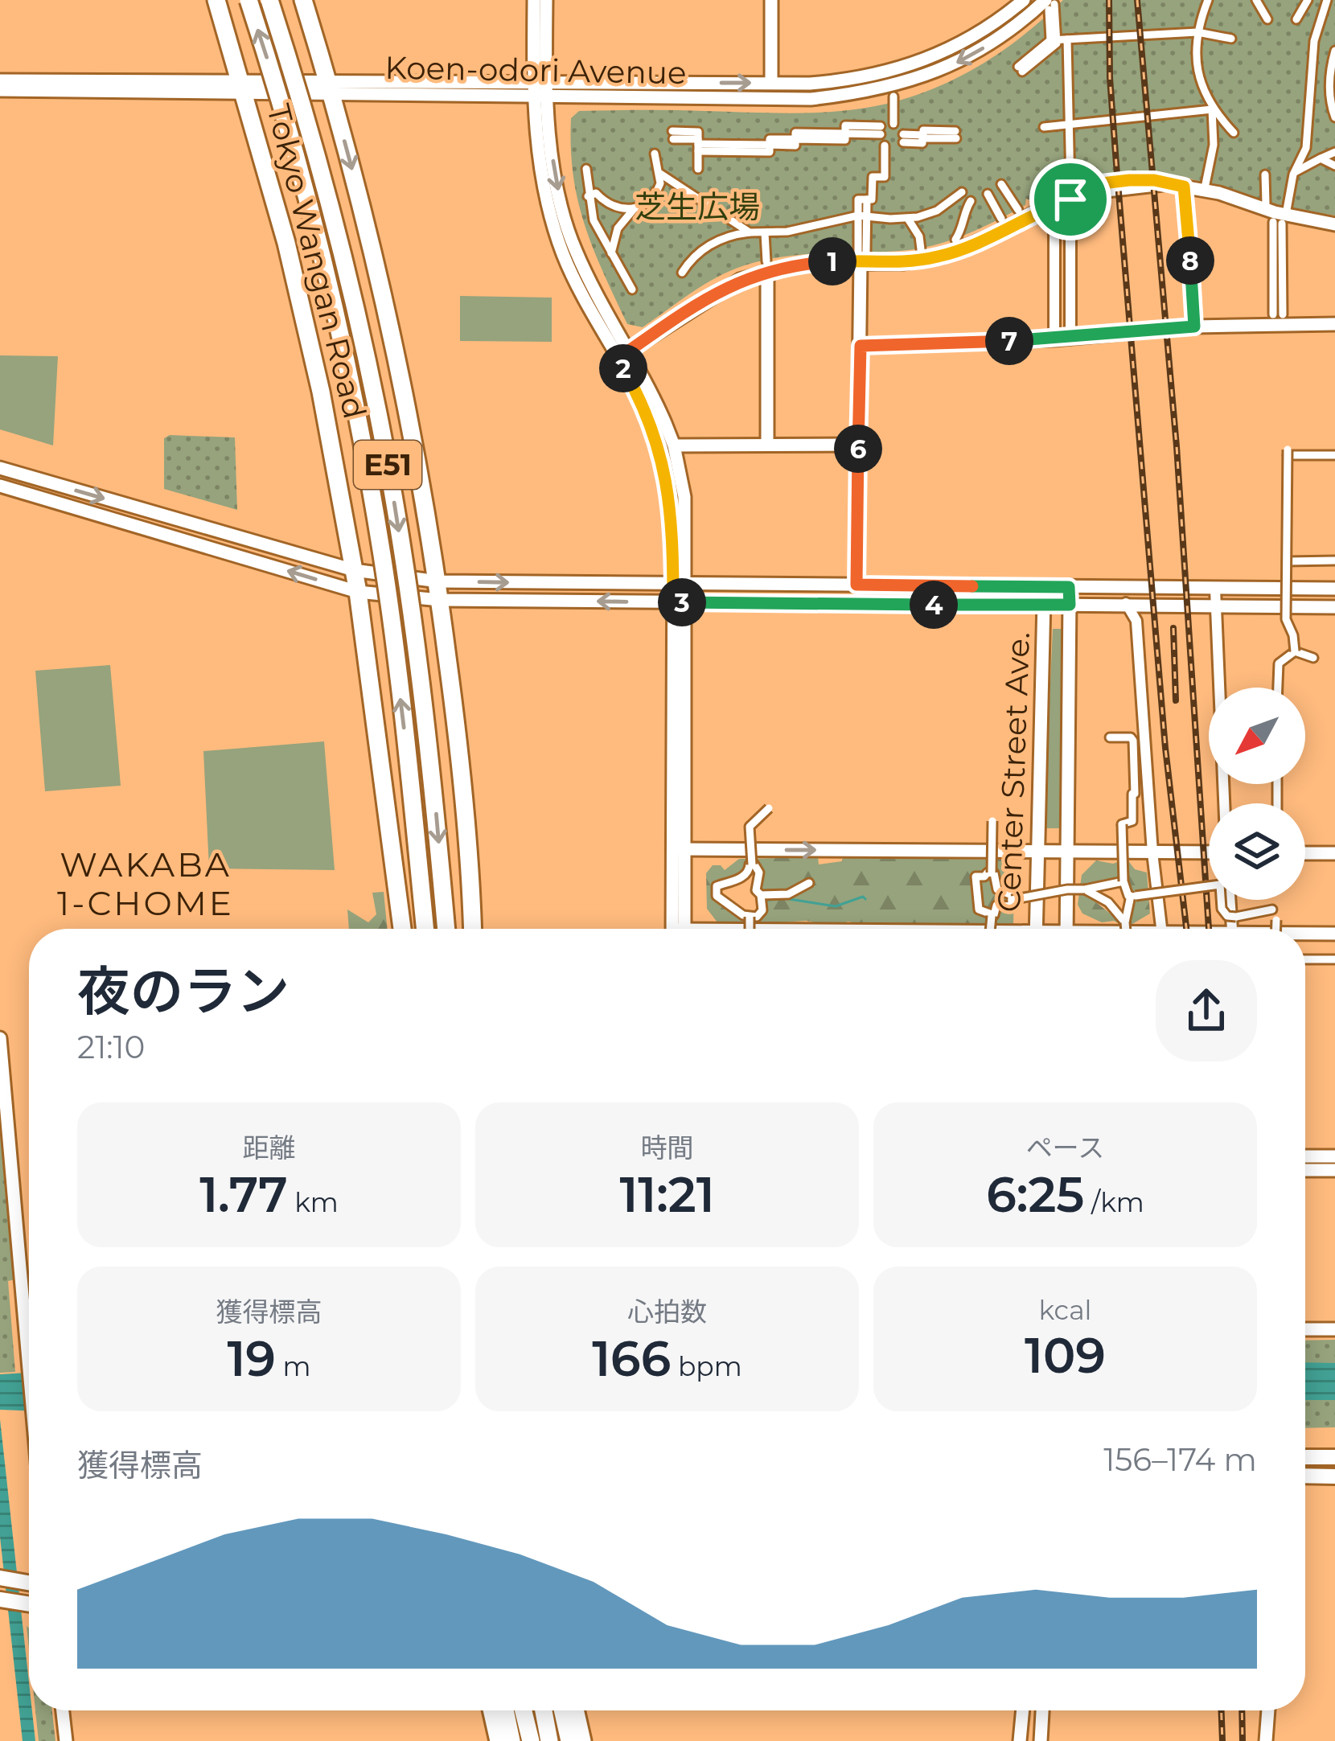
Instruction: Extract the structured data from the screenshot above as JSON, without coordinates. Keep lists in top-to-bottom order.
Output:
{
  "streets": {
    "highway": ["Tokyo Wangan Road", "E51"],
    "street": ["Koen-odori Avenue", "Center Street Ave."]
  },
  "crossings": [
    ["Koen-odori Avenue", "Tokyo Wangan Road"]
  ],
  "districts": ["WAKABA 1-CHOME"],
  "parks": ["芝生広場"],
  "north": "bottom left",
  "page": {
    "pins": [
      "8",
      "1",
      "7",
      "2",
      "6",
      "3",
      "4"
    ],
    "heading": ["夜のラン", "21:10"],
    "stats": [
      ["距離", "1.77 km"],
      ["時間", "11:21"],
      ["ペース", "6:25 /km"],
      ["獲得標高", "19 m"],
      ["心拍数", "166 bpm"],
      ["kcal", "109"]
    ],
    "chart": ["獲得標高", "156–174 m"]
  }
}
